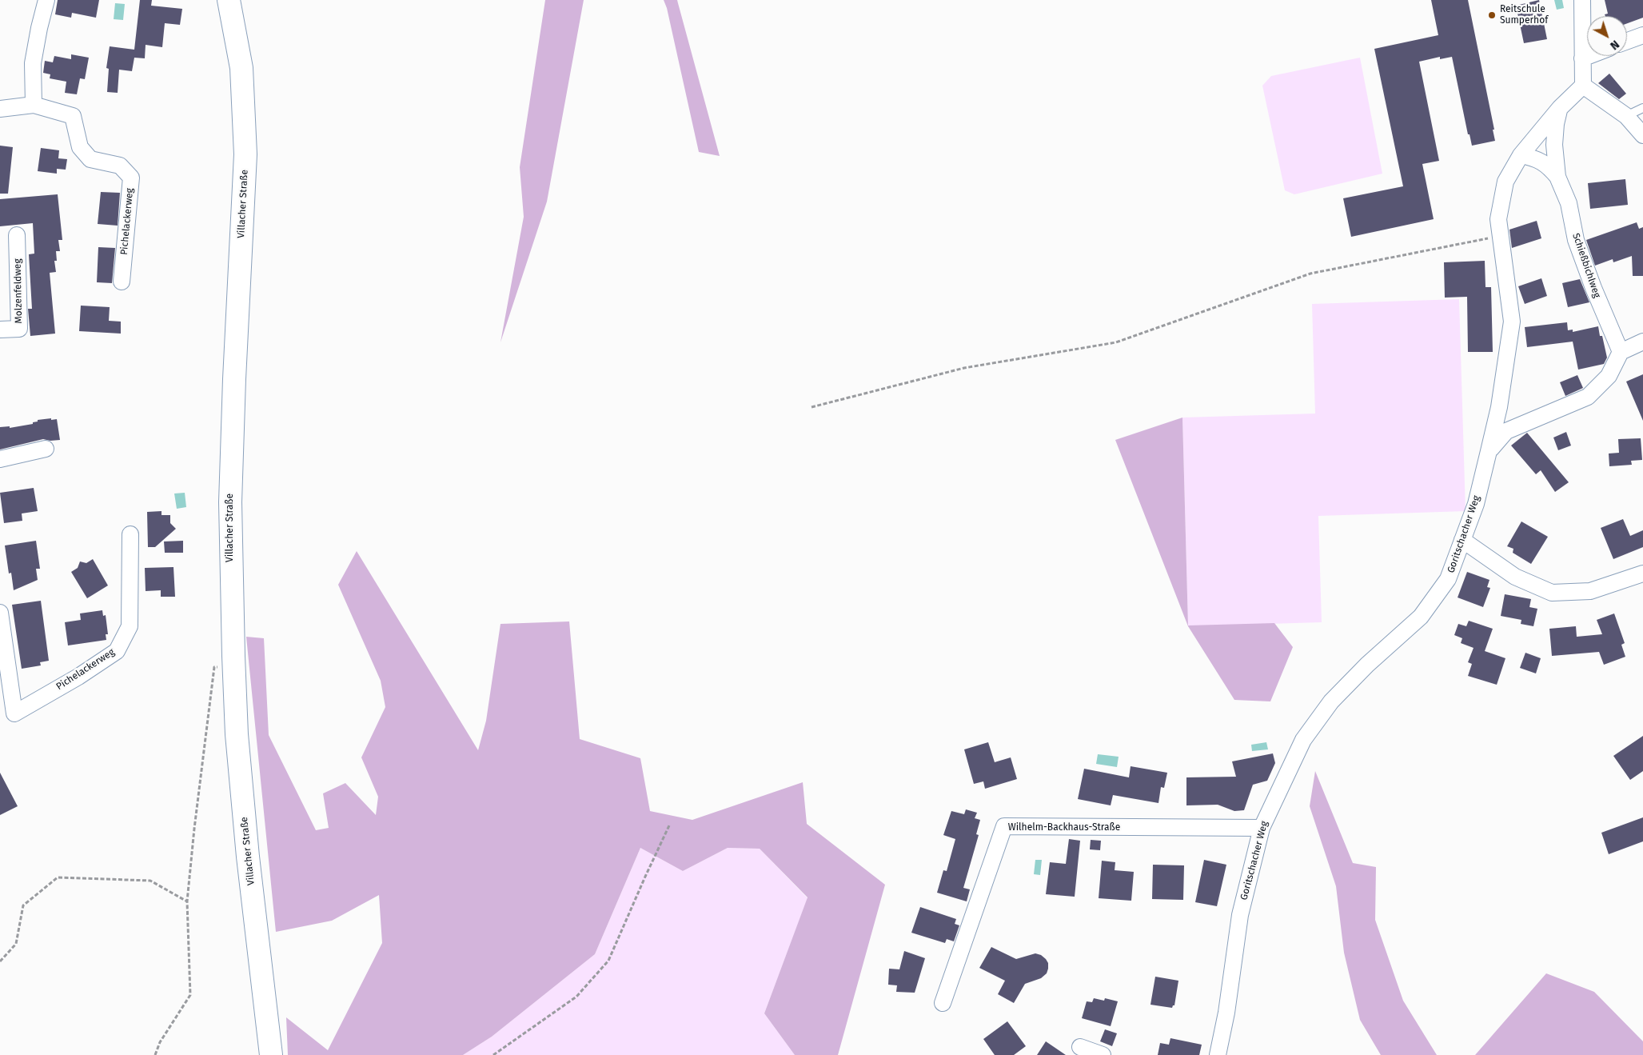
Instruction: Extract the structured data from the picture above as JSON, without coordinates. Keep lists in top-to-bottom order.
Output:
{
  "streets": {
    "main road": ["Villacher Straße"],
    "street": [
      "Pichelackerweg",
      "Schießbichlweg",
      "Molzenfeldweg",
      "Goritschacher Weg",
      "Wilhelm-Backhaus-Straße"
    ]
  },
  "crossings": [
    ["Schießbichlweg", "Goritschacher Weg"],
    ["Goritschacher Weg", "Wilhelm-Backhaus-Straße"]
  ],
  "places": ["Reitschule Sumperhof"],
  "north": "bottom right"
}
